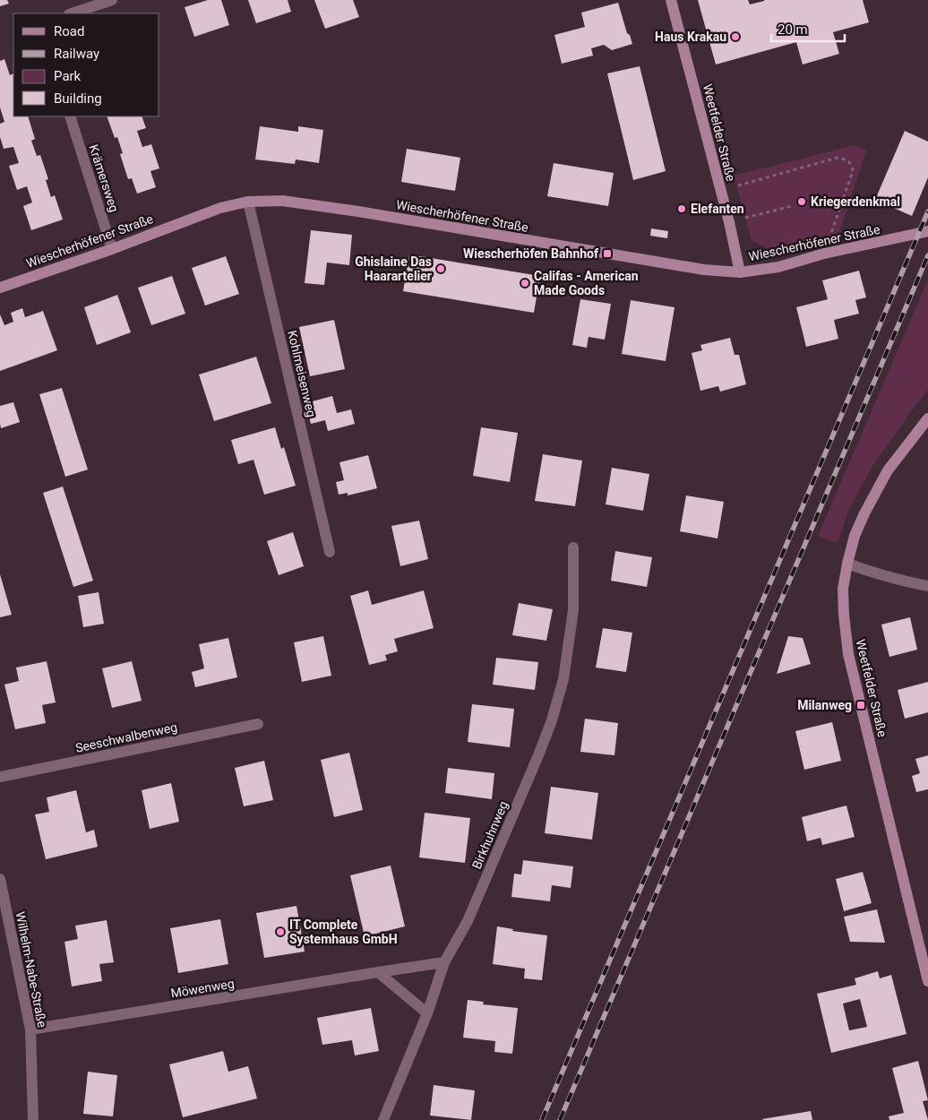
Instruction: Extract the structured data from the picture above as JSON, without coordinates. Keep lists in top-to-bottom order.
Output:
{
  "streets": {
    "street": [
      "Weetfelder Straße",
      "Krämersweg",
      "Wiescherhöfener Straße",
      "Kohlmeisenweg",
      "Seeschwalbenweg",
      "Birkhuhnweg",
      "Wilhelm-Nabe-Straße",
      "Möwenweg"
    ]
  },
  "crossings": [
    ["Weetfelder Straße", "Wiescherhöfener Straße"],
    ["Krämersweg", "Wiescherhöfener Straße"],
    ["Wiescherhöfener Straße", "Kohlmeisenweg"],
    ["Birkhuhnweg", "Möwenweg"],
    ["Wilhelm-Nabe-Straße", "Möwenweg"]
  ],
  "places": {
    "other": [
      "Haus Krakau",
      "Kriegerdenkmal",
      "Elefanten",
      "Ghislaine Das Haarartelier",
      "Califas - American Made Goods",
      "IT Complete Systemhaus GmbH"
    ],
    "transit": ["Wiescherhöfen Bahnhof", "Milanweg"]
  },
  "legend": [
    "Road",
    "Railway",
    "Park",
    "Building"
  ],
  "scale_bar": "20 m"
}
